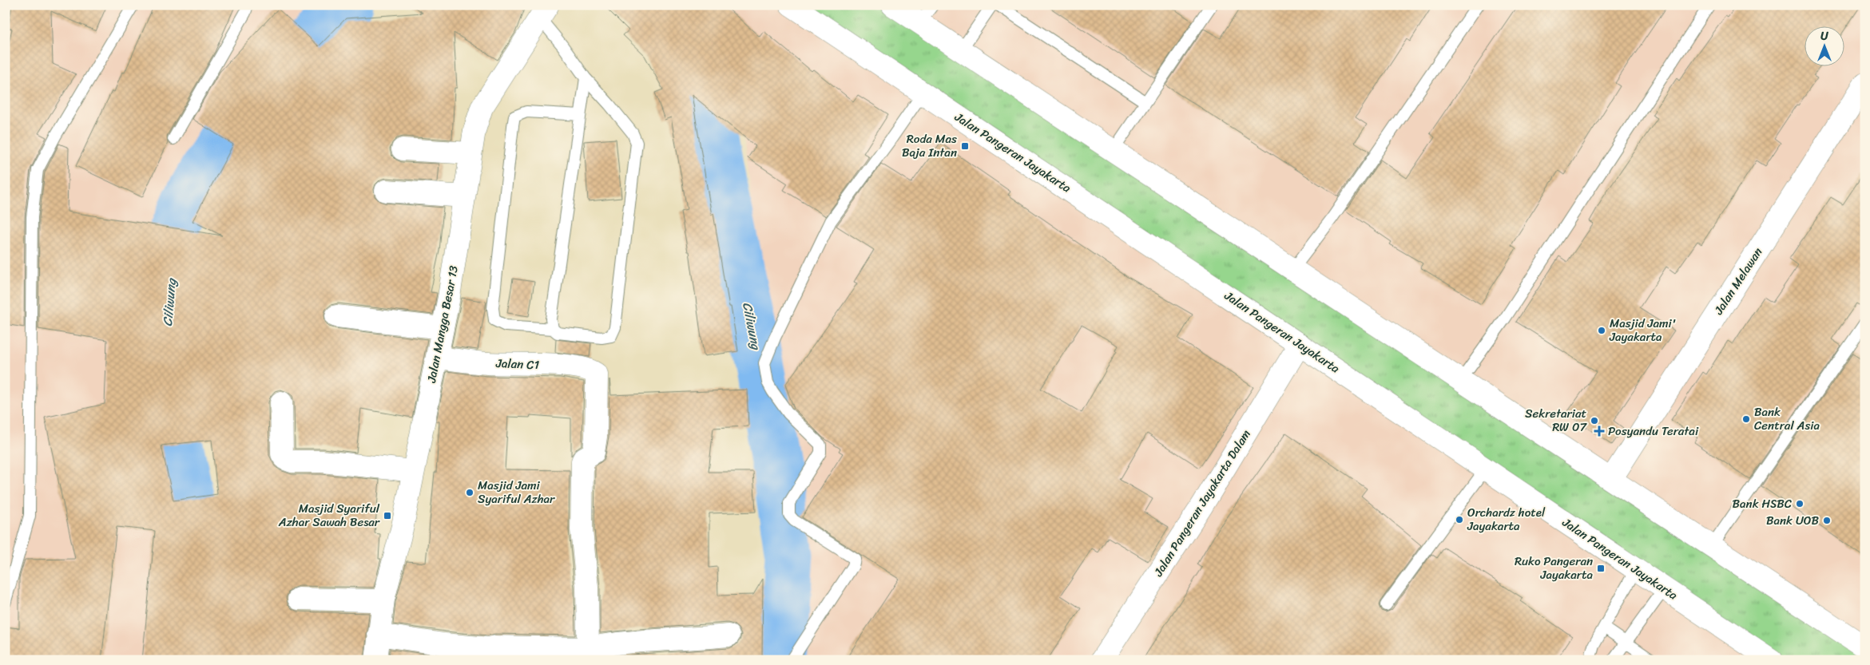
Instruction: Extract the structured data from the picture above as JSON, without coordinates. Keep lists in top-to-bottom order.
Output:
{
  "streets": {
    "street": [
      "Jalan Pangeran Jayakarta",
      "Jalan Melawan",
      "Jalan Mangga Besar 13",
      "Jalan C1",
      "Jalan Pangeran Jayakarta Dalam"
    ]
  },
  "crossings": [
    ["Jalan Pangeran Jayakarta", "Jalan Pangeran Jayakarta Dalam"],
    ["Jalan Mangga Besar 13", "Jalan C1"]
  ],
  "water": ["Ciliwung"],
  "places": {
    "transit": ["Roda Mas Baja Intan", "Masjid Syariful Azhar Sawah Besar", "Ruko Pangeran Jayakarta"],
    "other": [
      "Masjid Jami' Jayakarta",
      "Bank Central Asia",
      "Sekretariat RW 07",
      "Masjid Jami Syariful Azhar",
      "Bank HSBC",
      "Orchardz hotel Jayakarta",
      "Bank UOB"
    ],
    "health": ["Posyandu Teratai"]
  },
  "north": "top"
}
